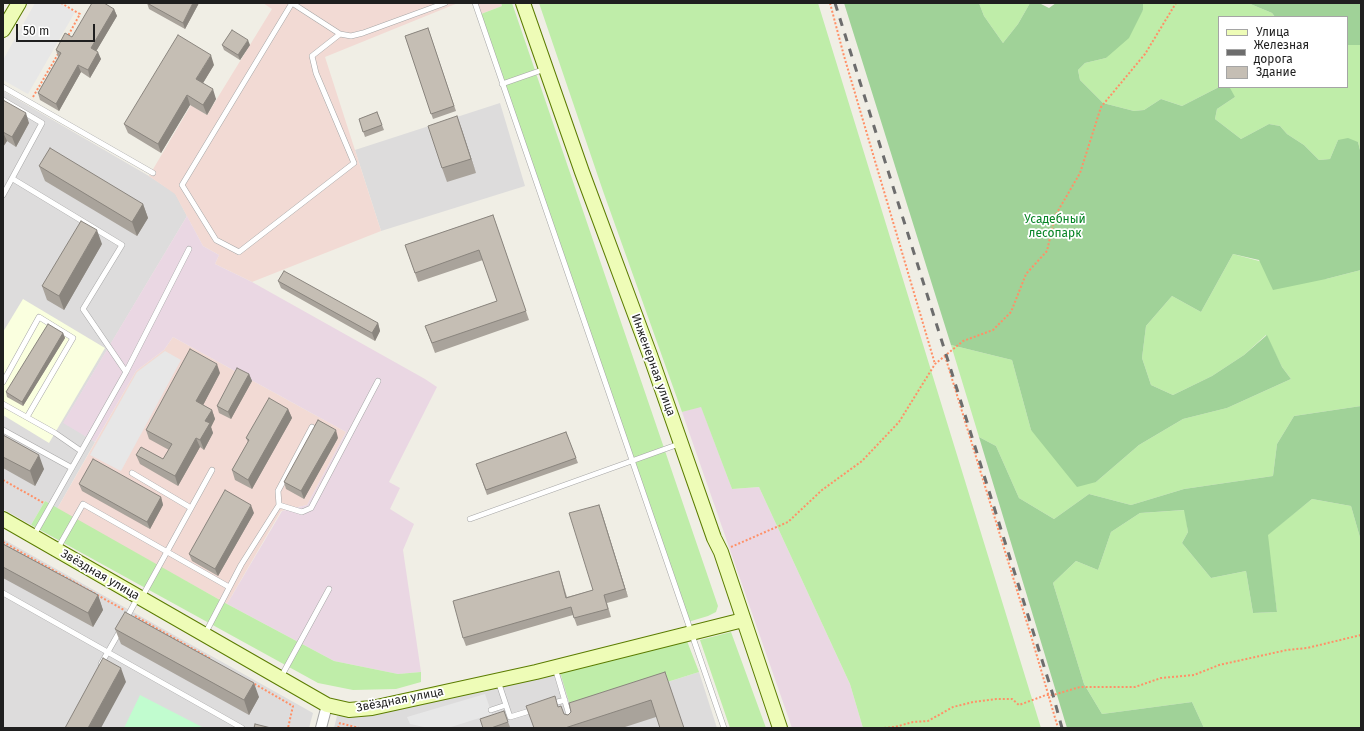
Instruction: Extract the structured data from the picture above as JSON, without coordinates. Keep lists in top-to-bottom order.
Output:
{
  "streets": {
    "street": ["Инженерная улица", "Звёздная улица"]
  },
  "crossings": [
    ["Инженерная улица", "Звёздная улица"]
  ],
  "parks": ["Усадебный лесопарк"],
  "legend": ["Улица", "Железная дорога", "Здание"],
  "scale_bar": "50 m"
}
